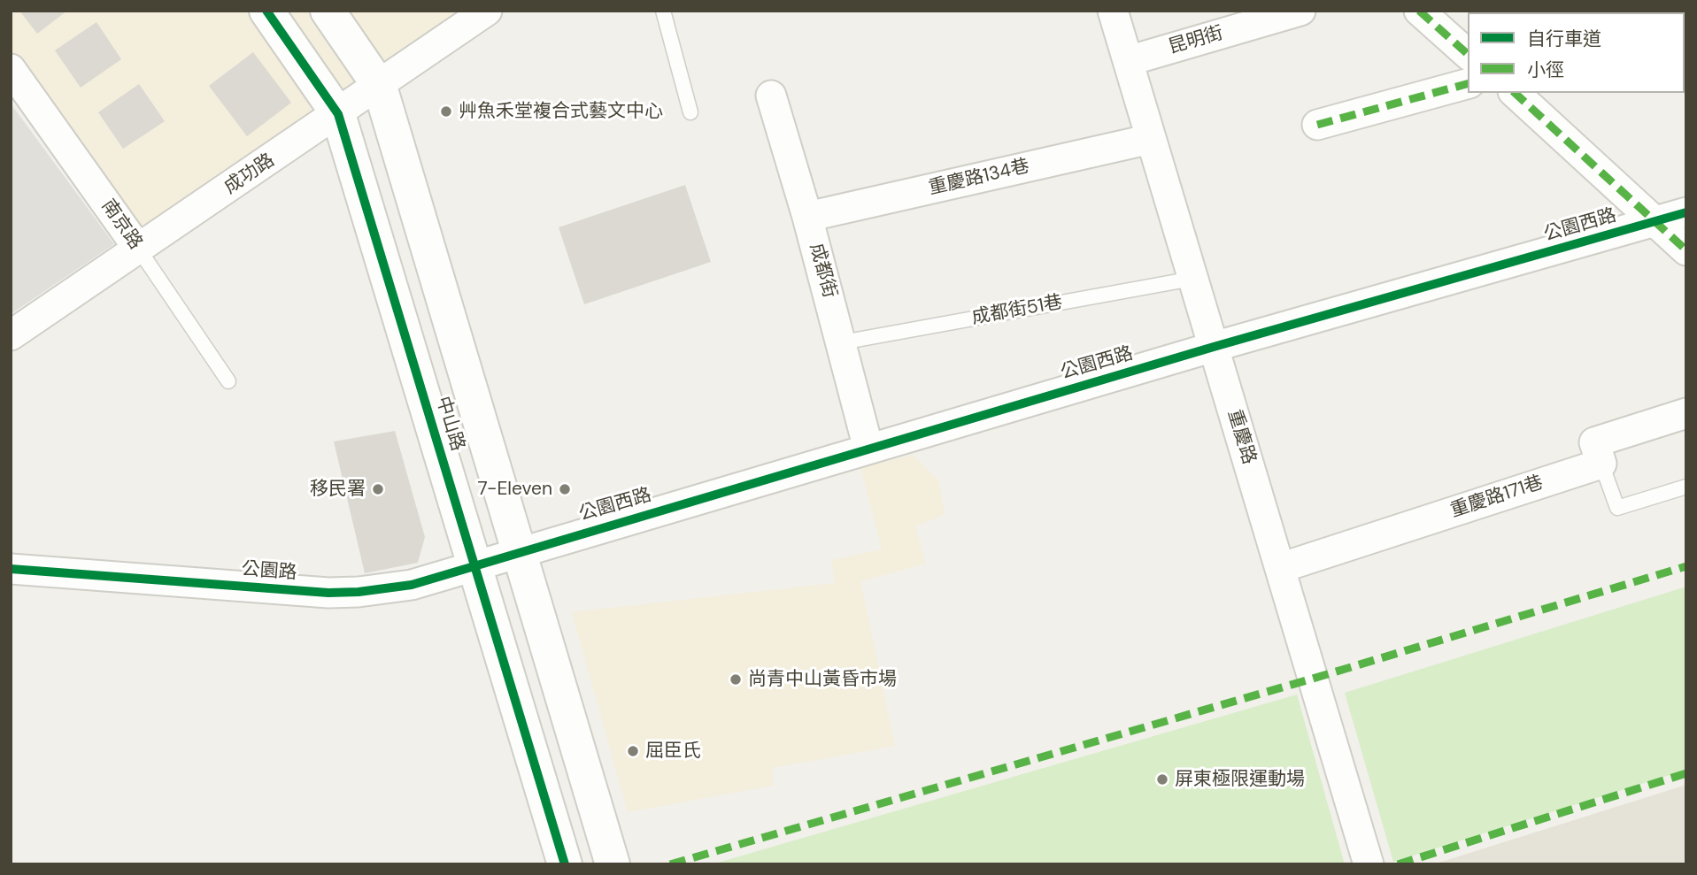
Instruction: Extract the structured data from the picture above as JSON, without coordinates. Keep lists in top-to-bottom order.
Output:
{
  "streets": {
    "street": [
      "昆明街",
      "成功路",
      "重慶路134巷",
      "南京路",
      "公園西路",
      "成都街",
      "中山路",
      "重慶路",
      "重慶路171巷",
      "公園路"
    ],
    "lane": ["成都街51巷"]
  },
  "crossings": [
    ["昆明街", "重慶路"],
    ["成功路", "南京路"],
    ["成功路", "中山路"],
    ["重慶路134巷", "成都街"],
    ["重慶路134巷", "重慶路"],
    ["公園西路", "成都街"],
    ["公園西路", "中山路"],
    ["公園西路", "重慶路"],
    ["公園西路", "公園路"],
    ["成都街", "成都街51巷"],
    ["成都街51巷", "重慶路"],
    ["中山路", "公園路"],
    ["重慶路", "重慶路171巷"]
  ],
  "places": [
    "艸魚禾堂複合式藝文中心",
    "移民署",
    "7-Eleven",
    "尚青中山黃昏市場",
    "屈臣氏",
    "屏東極限運動場"
  ],
  "legend": ["自行車道", "小徑"]
}
